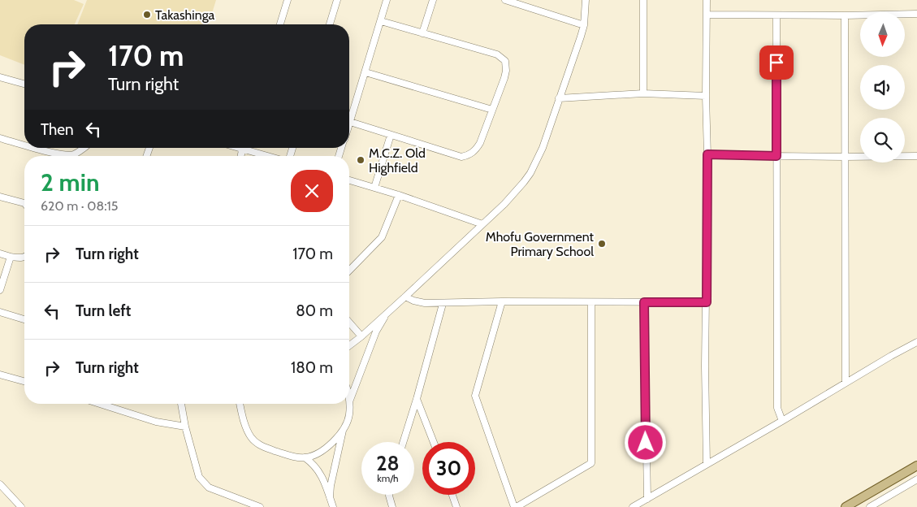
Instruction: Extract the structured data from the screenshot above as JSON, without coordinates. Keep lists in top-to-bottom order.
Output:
{
  "places": ["Takashinga", "M.C.Z. Old Highfield", "Mhofu Government Primary School"],
  "north": "bottom",
  "page": {
    "turn": ["170 m", "Turn right"],
    "then": "Then",
    "heading": ["2 min", "620 m · 08:15"],
    "list": [
      {
        "name": "Turn right",
        "value": "170 m"
      },
      {
        "name": "Turn left",
        "value": "80 m"
      },
      {
        "name": "Turn right",
        "value": "180 m"
      }
    ],
    "speed": "28 km/h",
    "limit": "30"
  }
}
